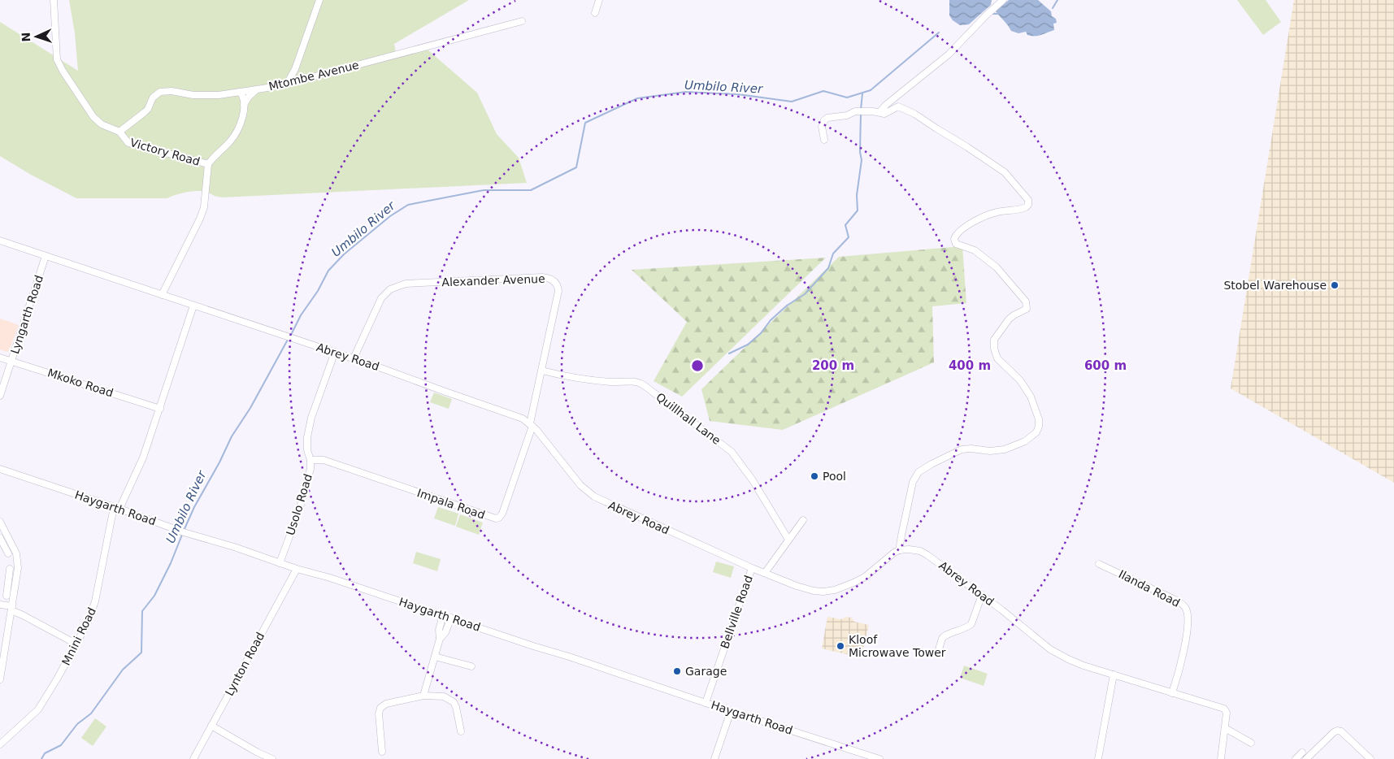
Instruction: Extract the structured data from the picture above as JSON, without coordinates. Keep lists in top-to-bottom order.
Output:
{
  "streets": {
    "street": [
      "Mtombe Avenue",
      "Victory Road",
      "Alexander Avenue",
      "Lyngarth Road",
      "Abrey Road",
      "Mkoko Road",
      "Quillhall Lane",
      "Impala Road",
      "Usolo Road",
      "Haygarth Road",
      "Ilanda Road",
      "Bellville Road",
      "Mnini Road",
      "Lynton Road"
    ]
  },
  "crossings": [
    ["Mtombe Avenue", "Victory Road"],
    ["Victory Road", "Abrey Road"],
    ["Alexander Avenue", "Abrey Road"],
    ["Alexander Avenue", "Quillhall Lane"],
    ["Alexander Avenue", "Impala Road"],
    ["Lyngarth Road", "Abrey Road"],
    ["Lyngarth Road", "Mkoko Road"],
    ["Abrey Road", "Impala Road"],
    ["Abrey Road", "Usolo Road"],
    ["Abrey Road", "Ilanda Road"],
    ["Abrey Road", "Bellville Road"],
    ["Abrey Road", "Mnini Road"],
    ["Mkoko Road", "Mnini Road"],
    ["Impala Road", "Usolo Road"],
    ["Usolo Road", "Haygarth Road"],
    ["Haygarth Road", "Bellville Road"],
    ["Haygarth Road", "Mnini Road"],
    ["Haygarth Road", "Lynton Road"]
  ],
  "water": ["Umbilo River"],
  "places": [
    "Stobel Warehouse",
    "Pool",
    "Kloof Microwave Tower",
    "Garage"
  ],
  "north": "left",
  "rings": ["200 m", "400 m", "600 m"]
}
